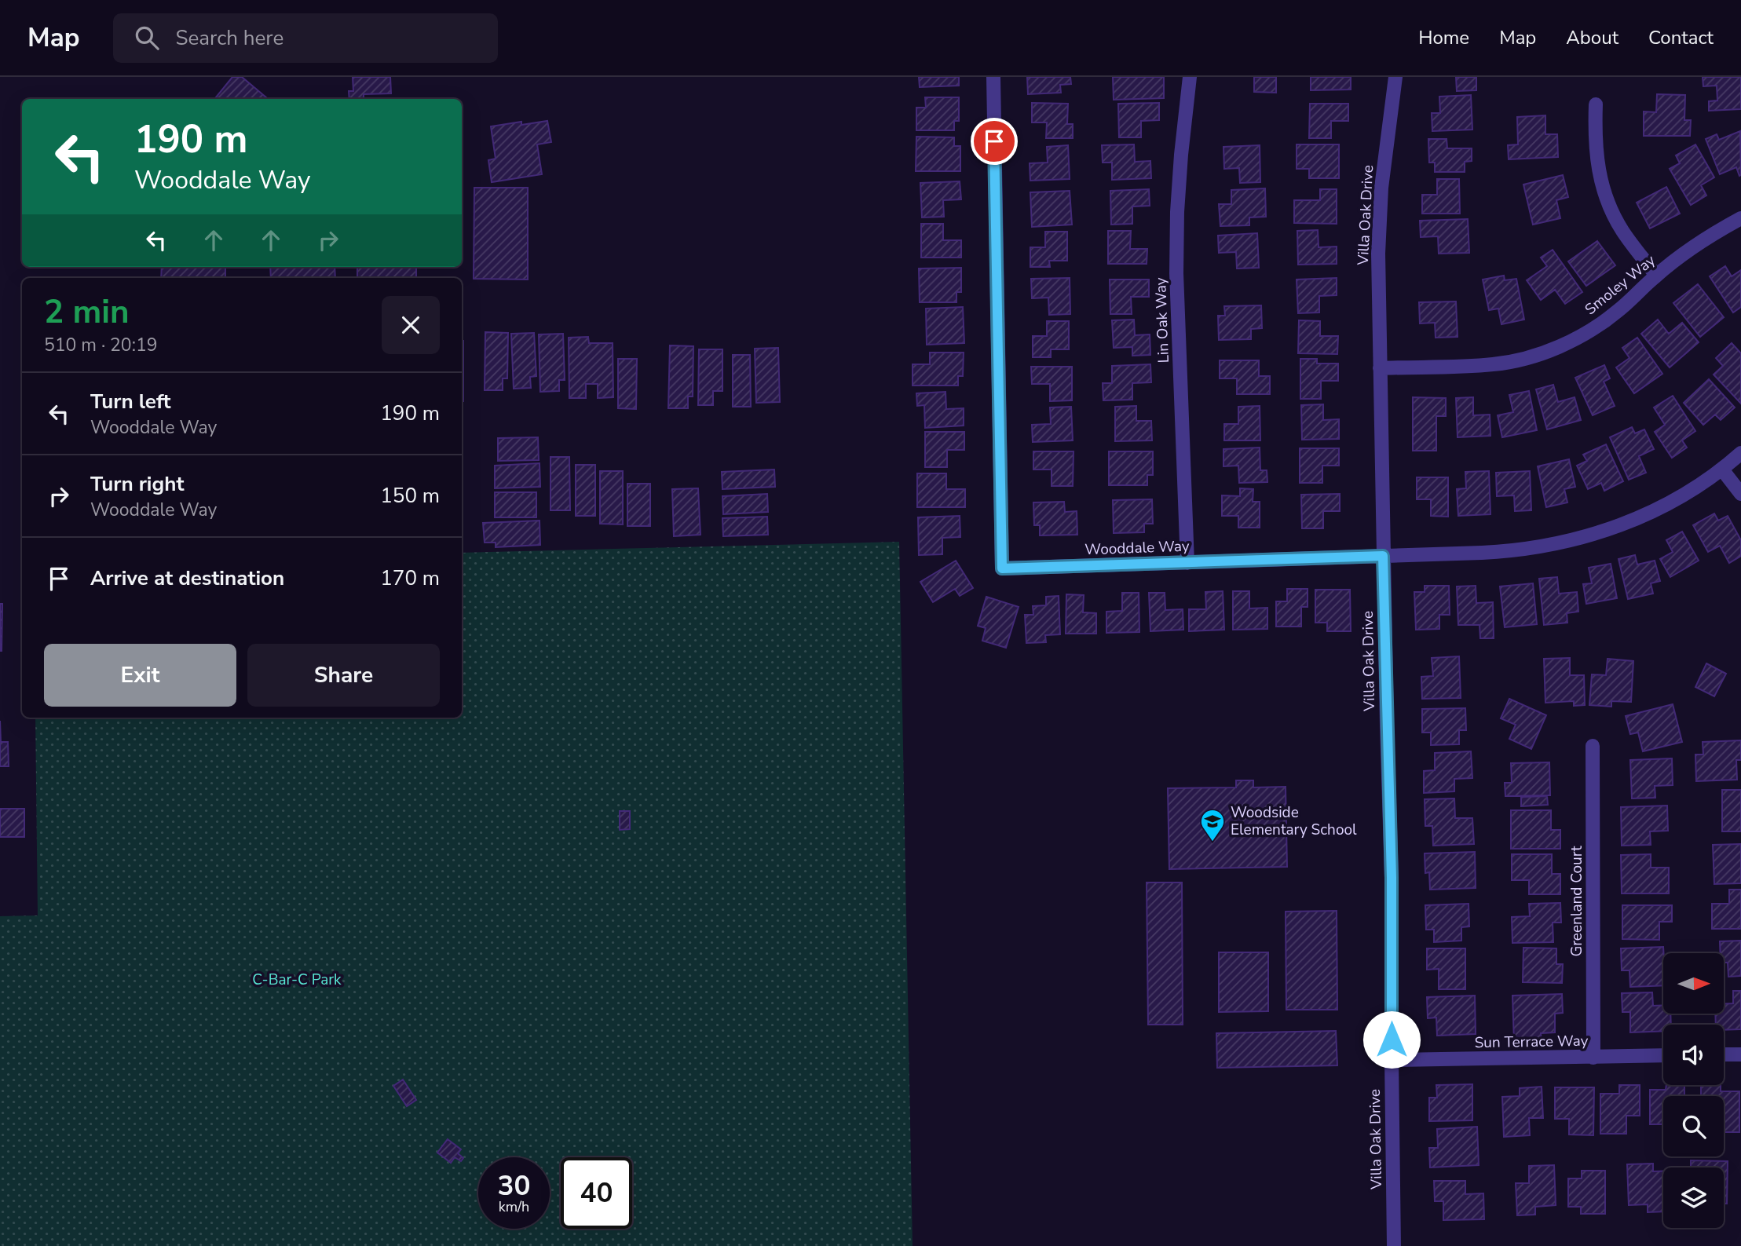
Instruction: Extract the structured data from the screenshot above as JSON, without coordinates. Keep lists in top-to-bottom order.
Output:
{
  "streets": {
    "street": [
      "Villa Oak Drive",
      "Smoley Way",
      "Lin Oak Way",
      "Wooddale Way",
      "Greenland Court",
      "Sun Terrace Way"
    ]
  },
  "crossings": [
    ["Villa Oak Drive", "Smoley Way"],
    ["Villa Oak Drive", "Wooddale Way"],
    ["Villa Oak Drive", "Sun Terrace Way"],
    ["Lin Oak Way", "Wooddale Way"],
    ["Greenland Court", "Sun Terrace Way"]
  ],
  "parks": ["C-Bar-C Park"],
  "places": {
    "school or university": ["Woodside Elementary School"]
  },
  "north": "right",
  "page": {
    "header": "Map",
    "search": "Search here",
    "nav": [
      "Home",
      "Map",
      "About",
      "Contact"
    ],
    "turn": ["190 m", "Wooddale Way"],
    "heading": ["2 min", "510 m · 20:19"],
    "list": [
      {
        "name": "Turn left",
        "note": "Wooddale Way",
        "value": "190 m"
      },
      {
        "name": "Turn right",
        "note": "Wooddale Way",
        "value": "150 m"
      },
      {
        "name": "Arrive at destination",
        "value": "170 m"
      }
    ],
    "buttons": ["Exit", "Share"],
    "speed": "30 km/h",
    "limit": "40"
  }
}
